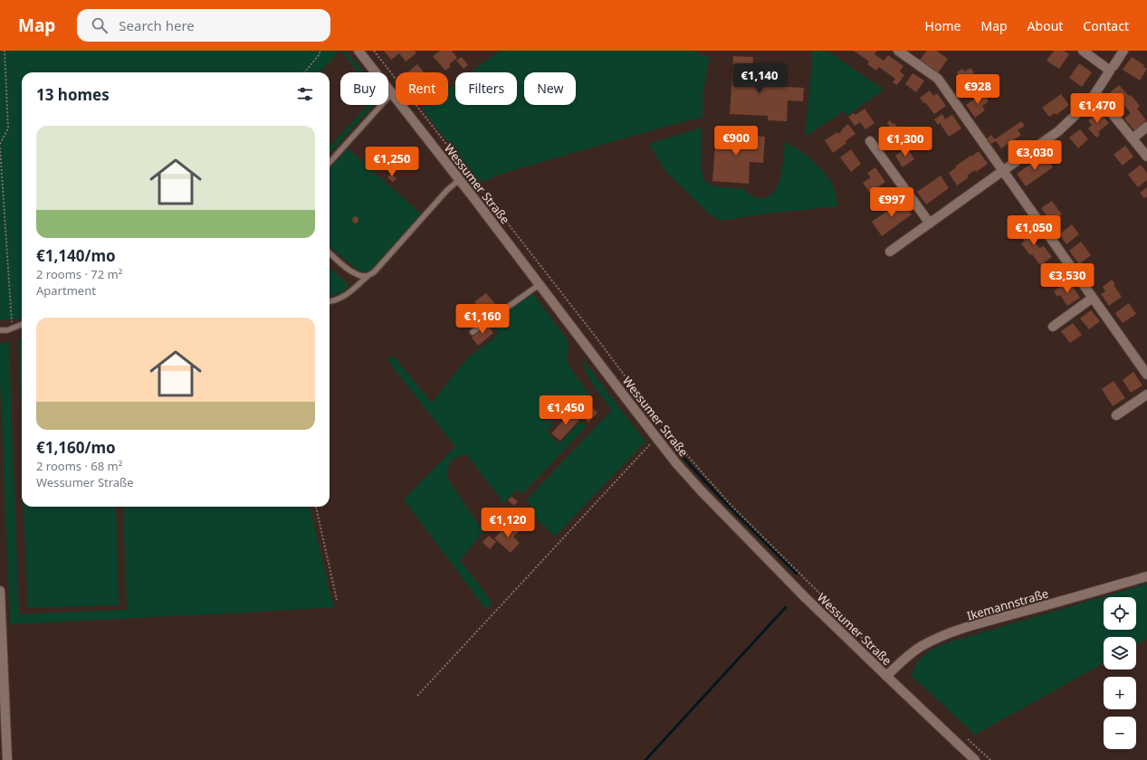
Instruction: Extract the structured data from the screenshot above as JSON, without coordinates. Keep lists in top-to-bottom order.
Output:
{
  "streets": {
    "street": ["Wessumer Straße", "Ikemannstraße"]
  },
  "crossings": [
    ["Wessumer Straße", "Ikemannstraße"]
  ],
  "page": {
    "header": "Map",
    "search": "Search here",
    "nav": [
      "Home",
      "Map",
      "About",
      "Contact"
    ],
    "price": [
      "€1,140",
      "€928",
      "€1,470",
      "€900",
      "€1,300",
      "€3,030",
      "€1,250",
      "€997",
      "€1,050",
      "€3,530",
      "€1,160",
      "€1,450",
      "€1,120"
    ],
    "chip": [
      "Buy",
      "Rent",
      "Filters",
      "New"
    ],
    "heading": "13 homes",
    "list": [
      {
        "name": "€1,140/mo",
        "note": "2 rooms · 72 m² · Apartment"
      },
      {
        "name": "€1,160/mo",
        "note": "2 rooms · 68 m² · Wessumer Straße"
      }
    ],
    "map_buttons": ["+", "−"]
  }
}
